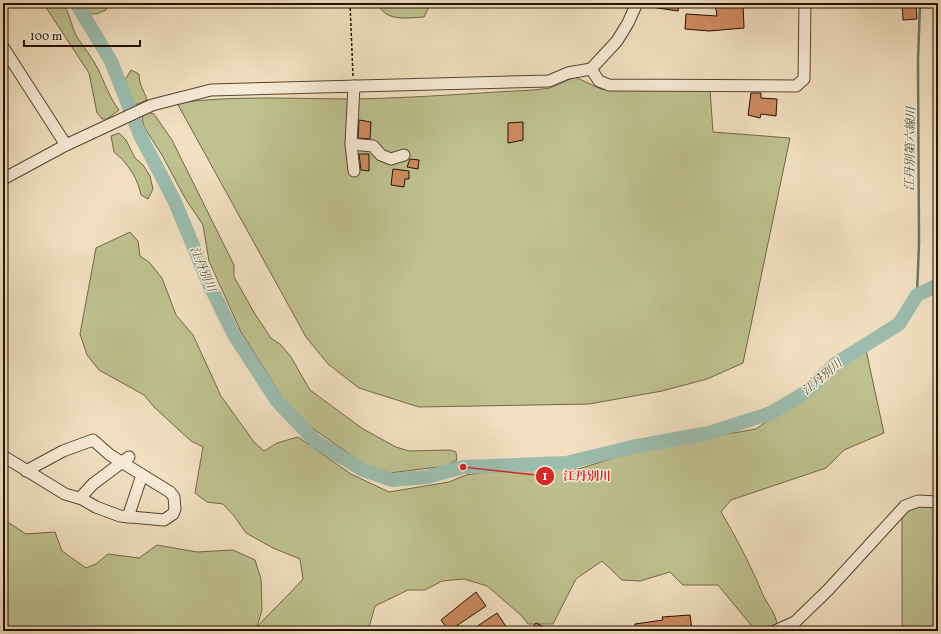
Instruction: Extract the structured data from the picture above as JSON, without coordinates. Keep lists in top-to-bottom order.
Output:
{
  "water": ["江丹別第六線川", "江丹別川"],
  "places": ["江丹別川"],
  "scale_bar": "100 m"
}
